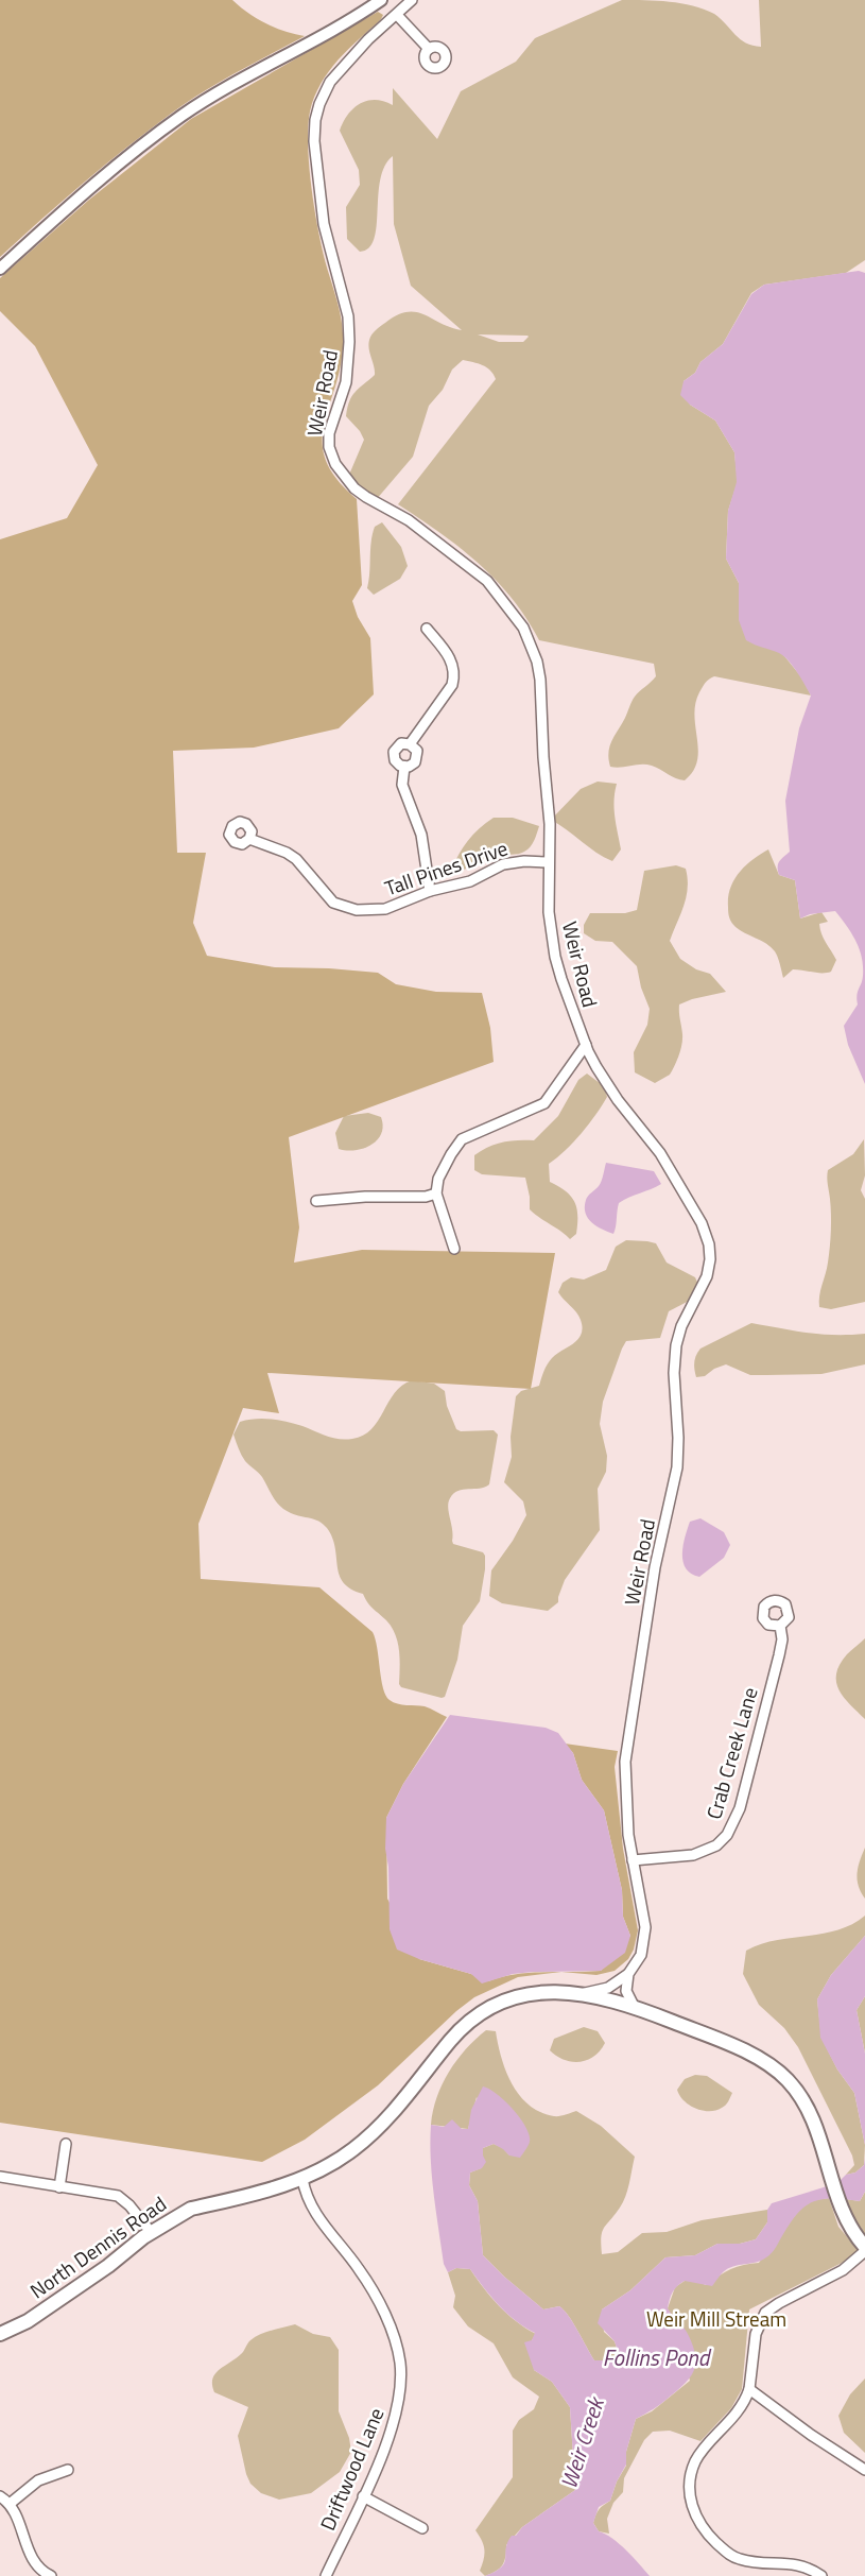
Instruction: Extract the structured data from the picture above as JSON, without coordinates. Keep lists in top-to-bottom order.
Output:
{
  "streets": {
    "main road": ["North Dennis Road"],
    "street": [
      "Weir Road",
      "Tall Pines Drive",
      "Crab Creek Lane",
      "Driftwood Lane"
    ]
  },
  "crossings": [
    ["Weir Road", "Tall Pines Drive"],
    ["Weir Road", "Crab Creek Lane"],
    ["North Dennis Road", "Driftwood Lane"]
  ],
  "water": ["Follins Pond", "Weir Creek"],
  "parks": ["Weir Mill Stream"]
}
